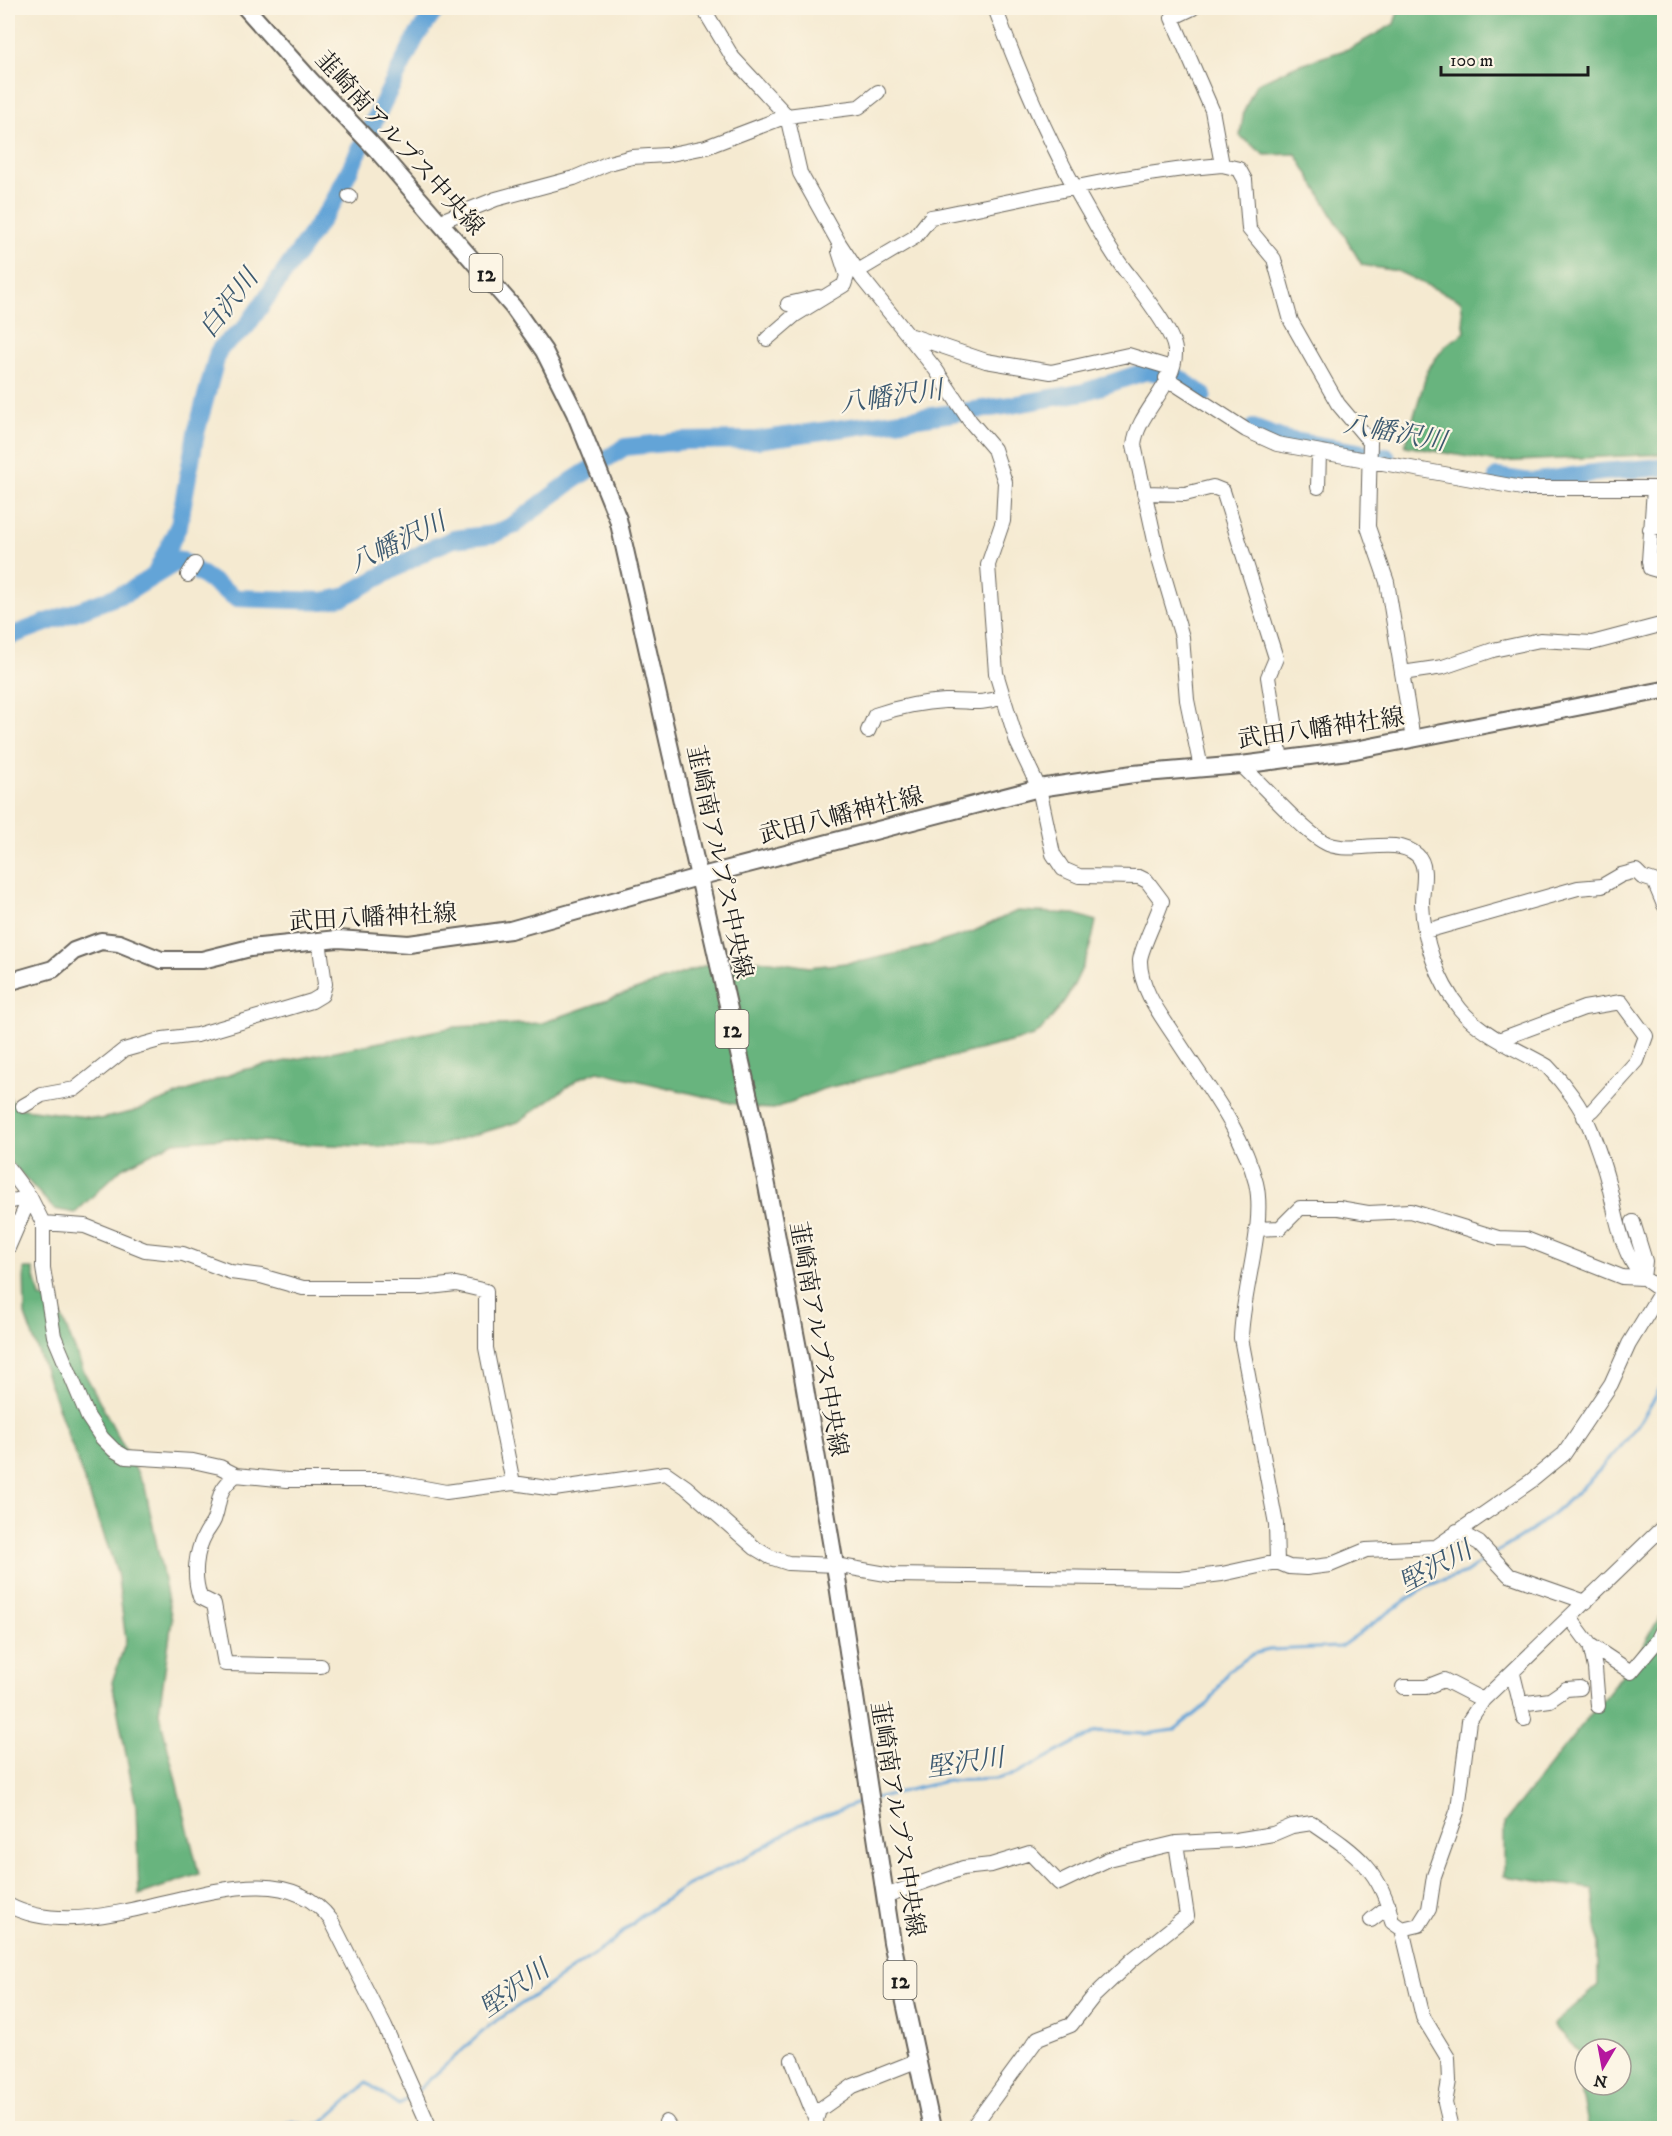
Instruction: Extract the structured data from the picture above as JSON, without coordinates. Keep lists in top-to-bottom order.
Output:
{
  "streets": {
    "main road": ["韮崎南アルプス中央線", "12", "武田八幡神社線"]
  },
  "crossings": [
    ["韮崎南アルプス中央線", "武田八幡神社線"]
  ],
  "water": ["白沢川", "八幡沢川", "堅沢川"],
  "scale_bar": "100 m",
  "north": "bottom"
}
